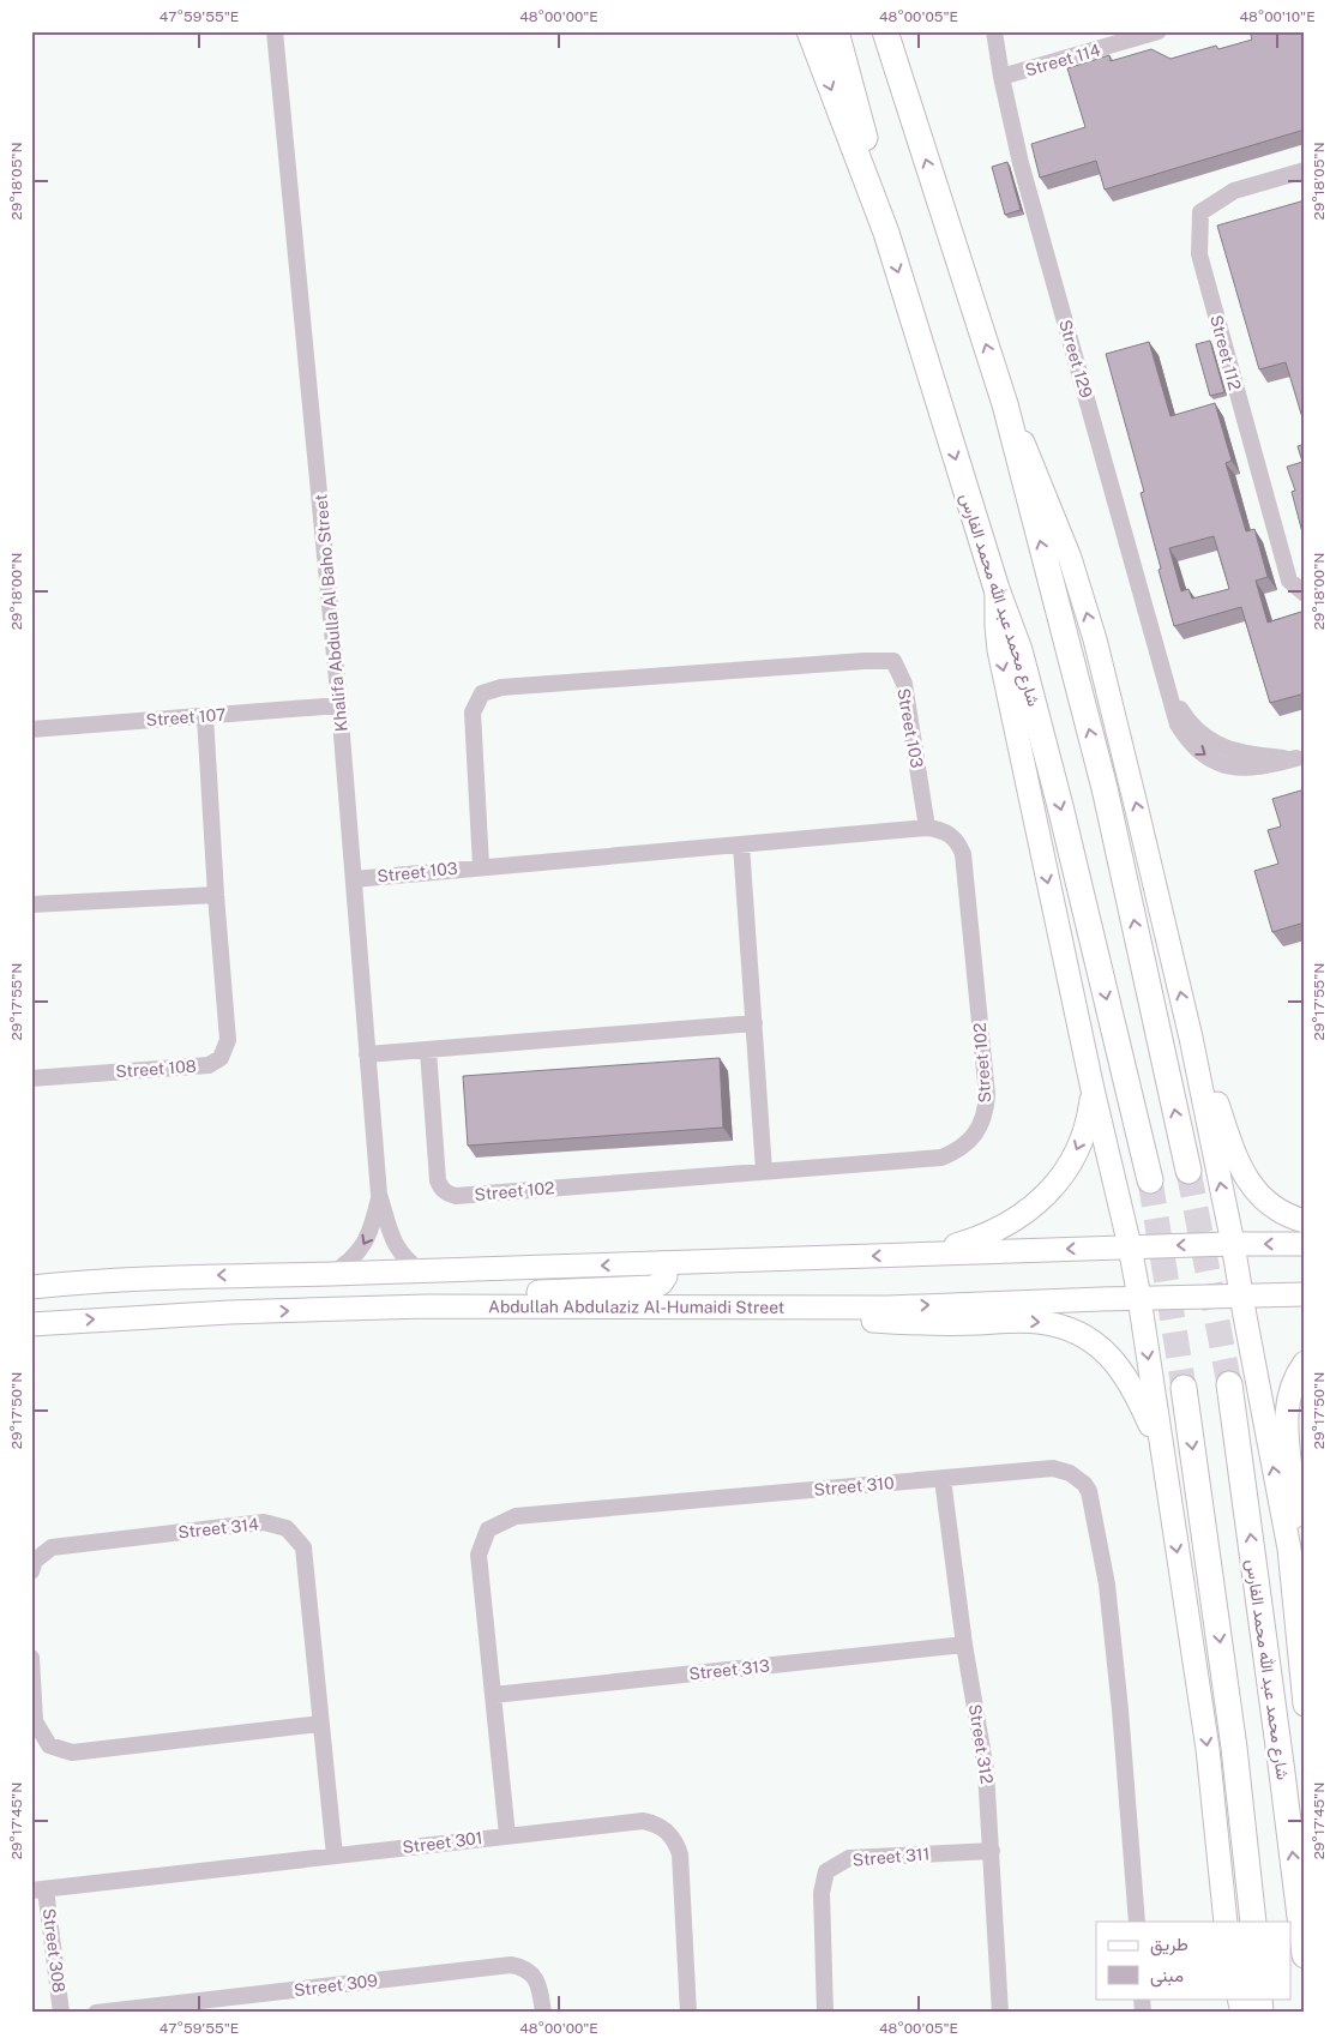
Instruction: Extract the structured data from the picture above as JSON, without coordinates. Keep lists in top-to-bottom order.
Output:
{
  "streets": {
    "main road": ["شارع محمد عبد الله محمد الفارس"],
    "street": [
      "Street 114",
      "Street 112",
      "Street 129",
      "Khalifa Abdulla Al Baho Street",
      "Street 107",
      "Street 103",
      "Street 102",
      "Street 108",
      "Abdullah Abdulaziz Al-Humaidi Street",
      "Street 310",
      "Street 314",
      "Street 313",
      "Street 312",
      "Street 301",
      "Street 311",
      "Street 308",
      "Street 309"
    ]
  },
  "crossings": [
    ["Street 114", "Street 129"],
    ["Khalifa Abdulla Al Baho Street", "Street 107"],
    ["Khalifa Abdulla Al Baho Street", "Street 103"],
    ["Street 107", "Street 108"],
    ["Street 103", "Street 102"],
    ["Street 310", "Street 313"],
    ["Street 310", "Street 312"],
    ["Street 310", "Street 301"],
    ["Street 314", "Street 301"],
    ["Street 313", "Street 312"],
    ["Street 312", "Street 311"],
    ["Street 301", "Street 308"]
  ],
  "legend": ["طريق", "مبنى"],
  "coordinates": [
    "47°59'55\"E",
    "48°00'00\"E",
    "48°00'05\"E",
    "48°00'10\"E",
    "29°18'05\"N",
    "29°18'00\"N",
    "29°17'55\"N",
    "29°17'50\"N",
    "29°17'45\"N"
  ]
}
